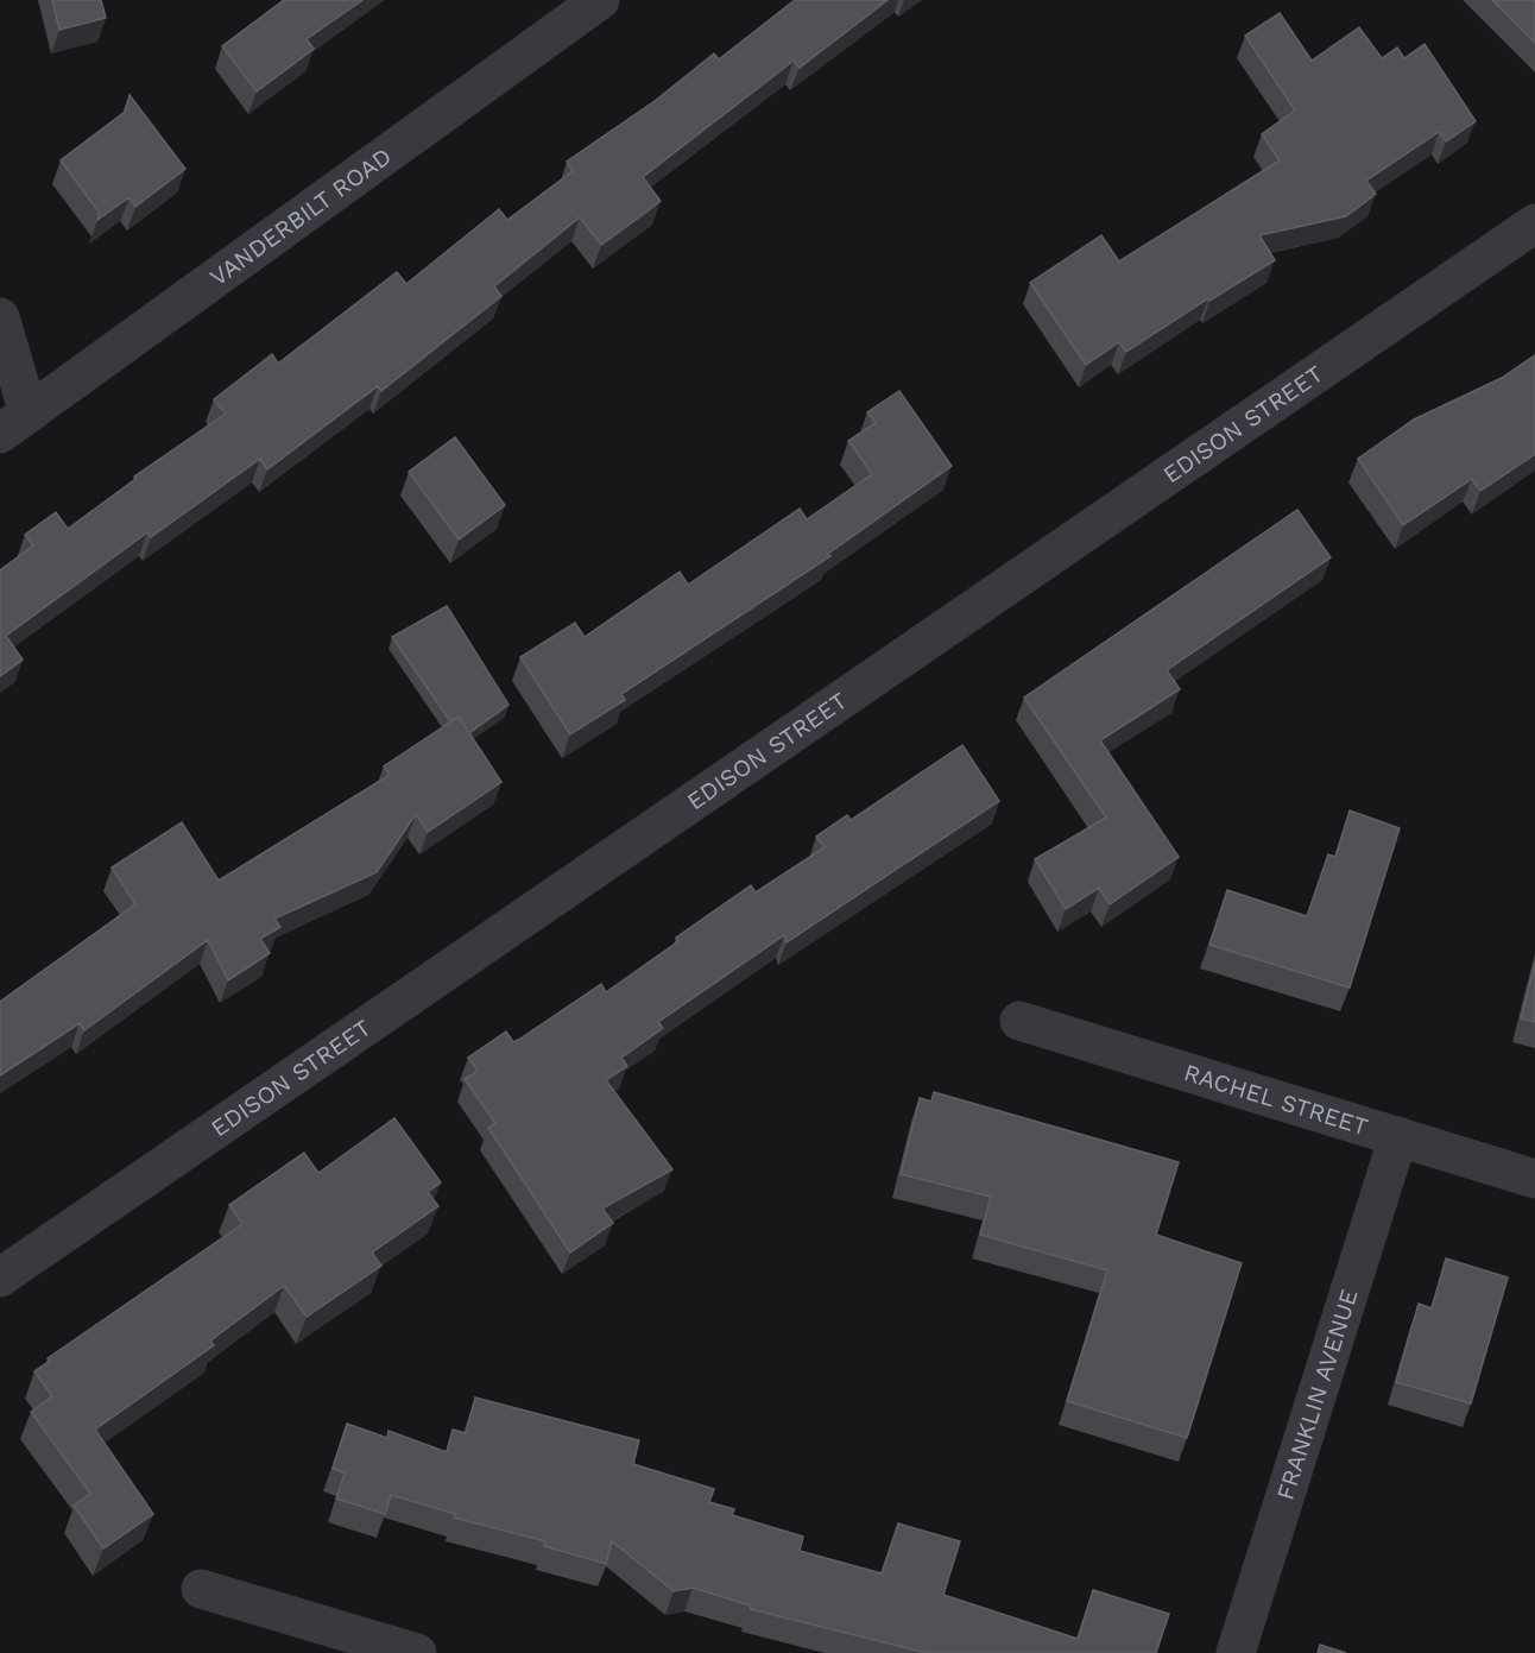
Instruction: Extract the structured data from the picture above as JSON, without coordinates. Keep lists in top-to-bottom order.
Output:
{
  "streets": {
    "street": [
      "VANDERBILT ROAD",
      "EDISON STREET",
      "RACHEL STREET",
      "FRANKLIN AVENUE"
    ]
  },
  "crossings": [
    ["RACHEL STREET", "FRANKLIN AVENUE"]
  ]
}
